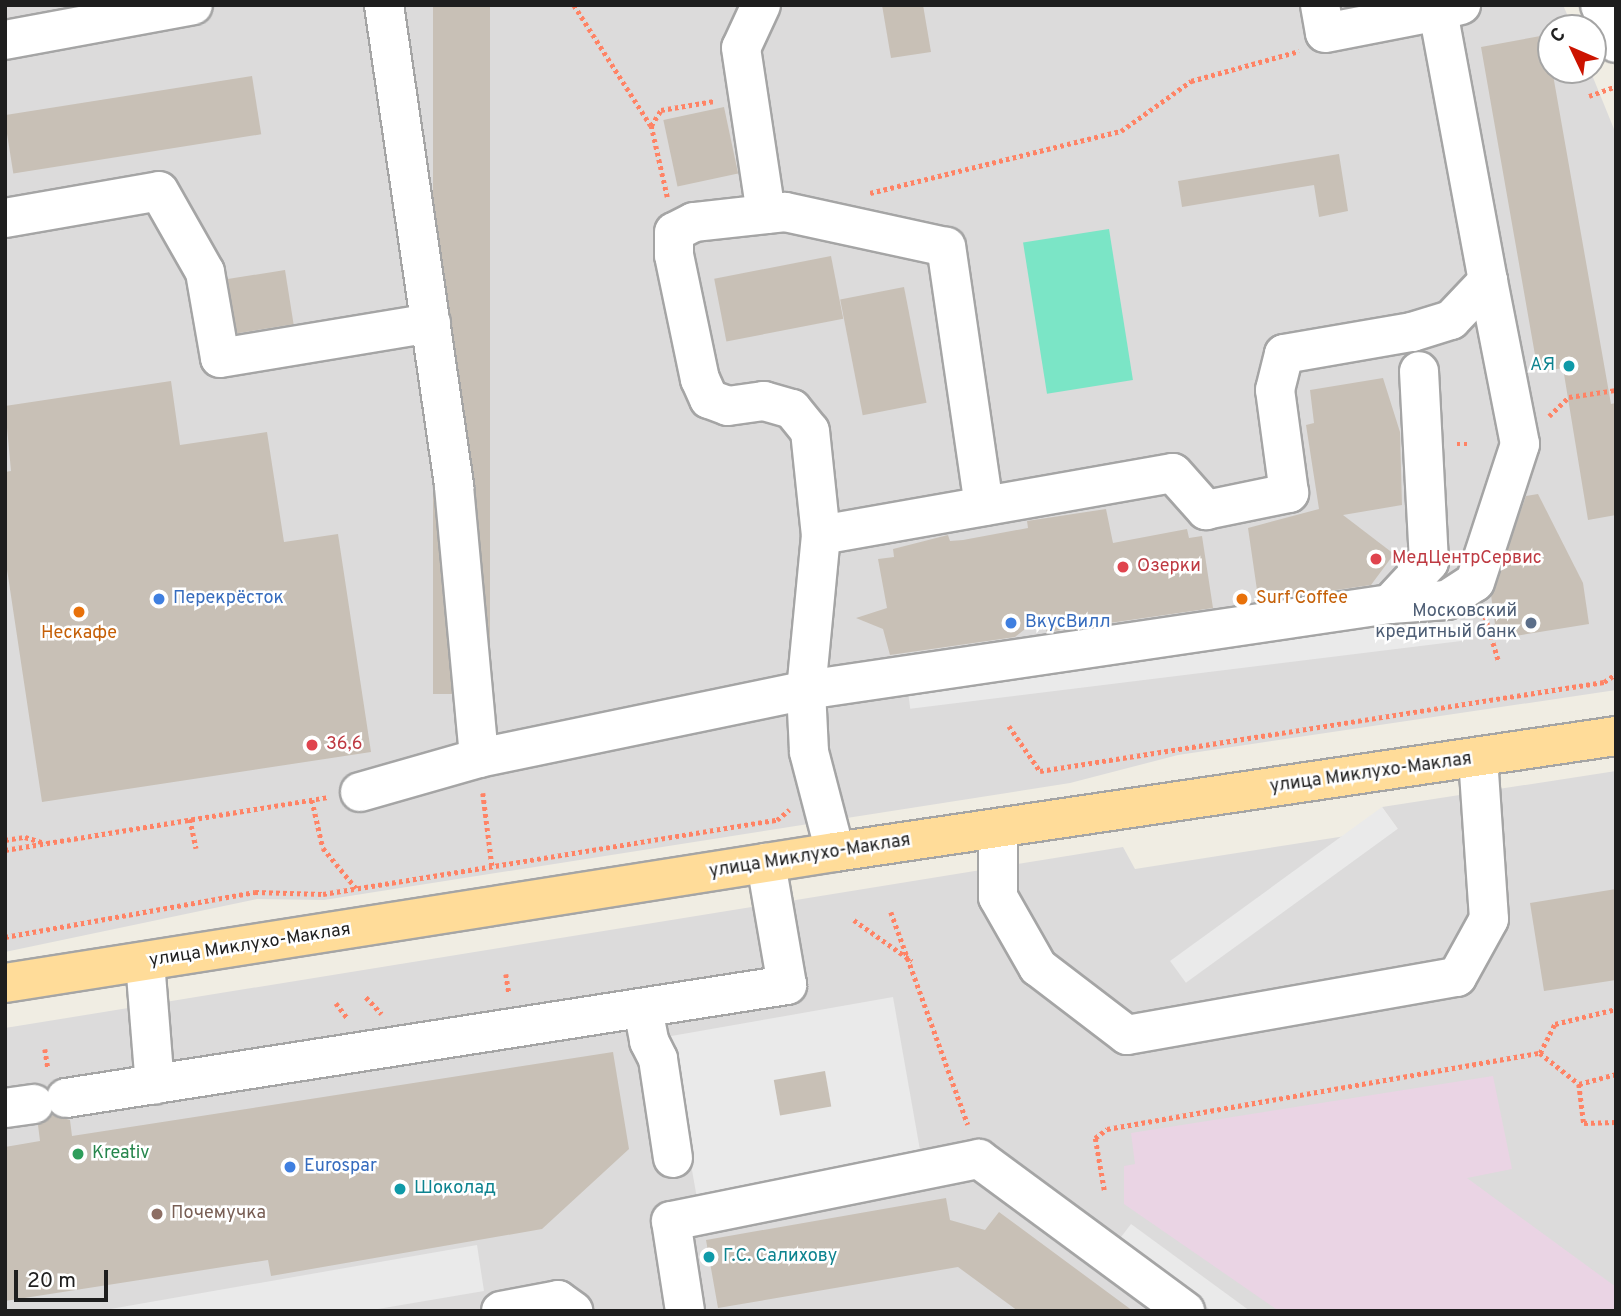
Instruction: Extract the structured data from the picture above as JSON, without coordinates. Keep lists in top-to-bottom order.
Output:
{
  "streets": {
    "main road": ["улица Миклухо-Маклая"]
  },
  "places": [
    "АЯ",
    "МедЦентрСервис",
    "Озерки",
    "Перекрёсток",
    "Surf Coffee",
    "Нескафе",
    "ВкусВилл",
    "Московский кредитный банк",
    "36,6",
    "Kreativ",
    "Eurospar",
    "Шоколад",
    "Почемучка",
    "Г.С. Салихову"
  ],
  "scale_bar": "20 m",
  "north": "top left"
}
